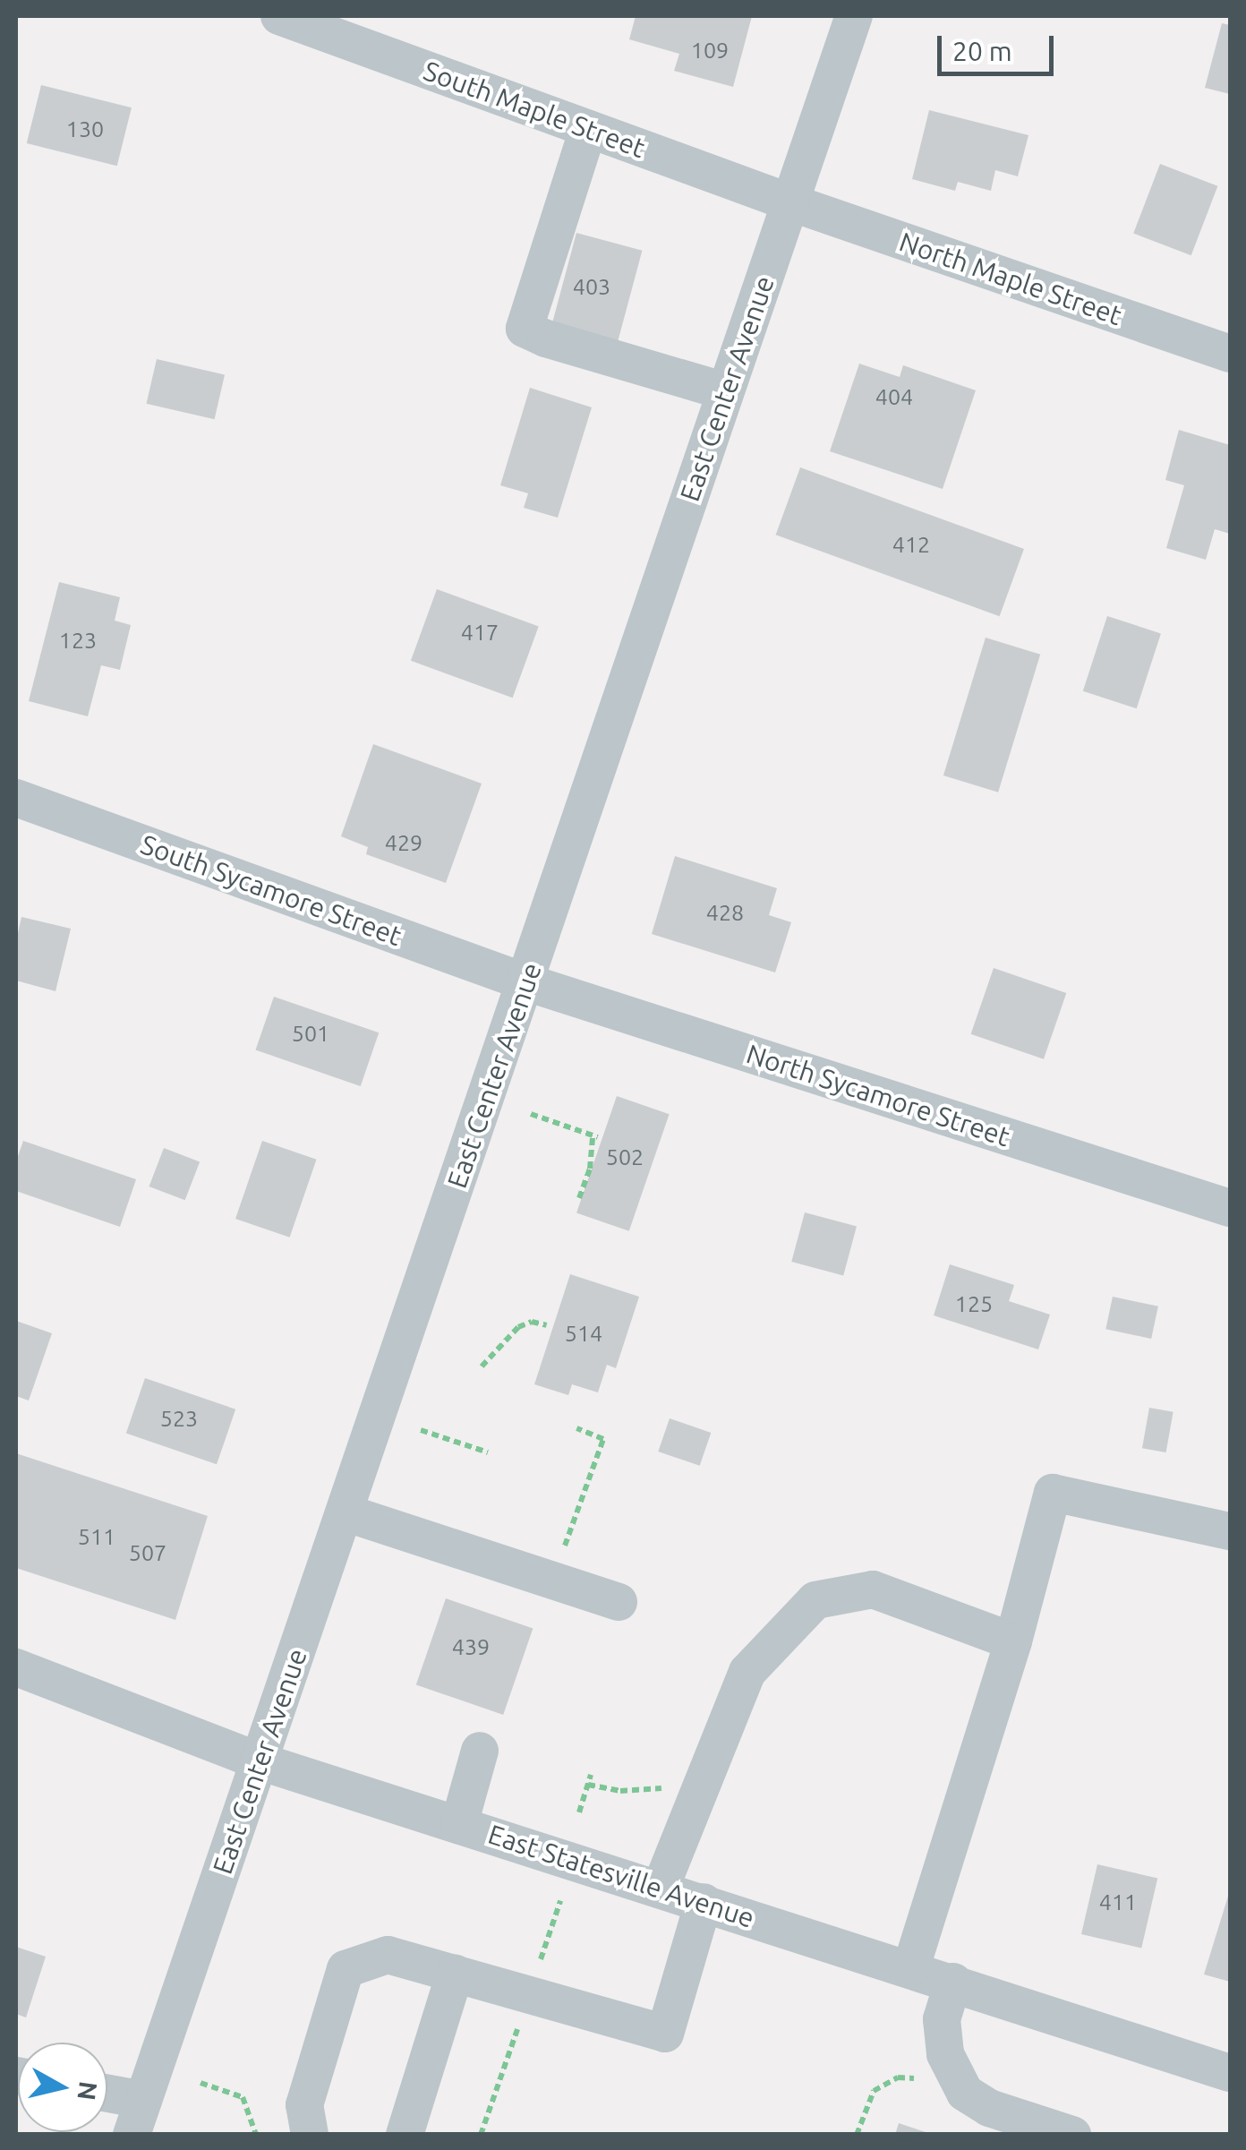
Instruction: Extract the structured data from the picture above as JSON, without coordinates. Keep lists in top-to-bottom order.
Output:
{
  "streets": {
    "street": [
      "South Maple Street",
      "North Maple Street",
      "East Center Avenue",
      "South Sycamore Street",
      "North Sycamore Street",
      "East Statesville Avenue"
    ]
  },
  "crossings": [
    ["South Maple Street", "North Maple Street"],
    ["South Maple Street", "East Center Avenue"],
    ["North Maple Street", "East Center Avenue"],
    ["East Center Avenue", "South Sycamore Street"],
    ["East Center Avenue", "North Sycamore Street"],
    ["East Center Avenue", "East Statesville Avenue"],
    ["South Sycamore Street", "North Sycamore Street"]
  ],
  "house_numbers": [
    "109",
    "130",
    "403",
    "404",
    "412",
    "417",
    "123",
    "429",
    "428",
    "501",
    "502",
    "125",
    "514",
    "523",
    "511",
    "507",
    "439",
    "411"
  ],
  "scale_bar": "20 m",
  "north": "right"
}
